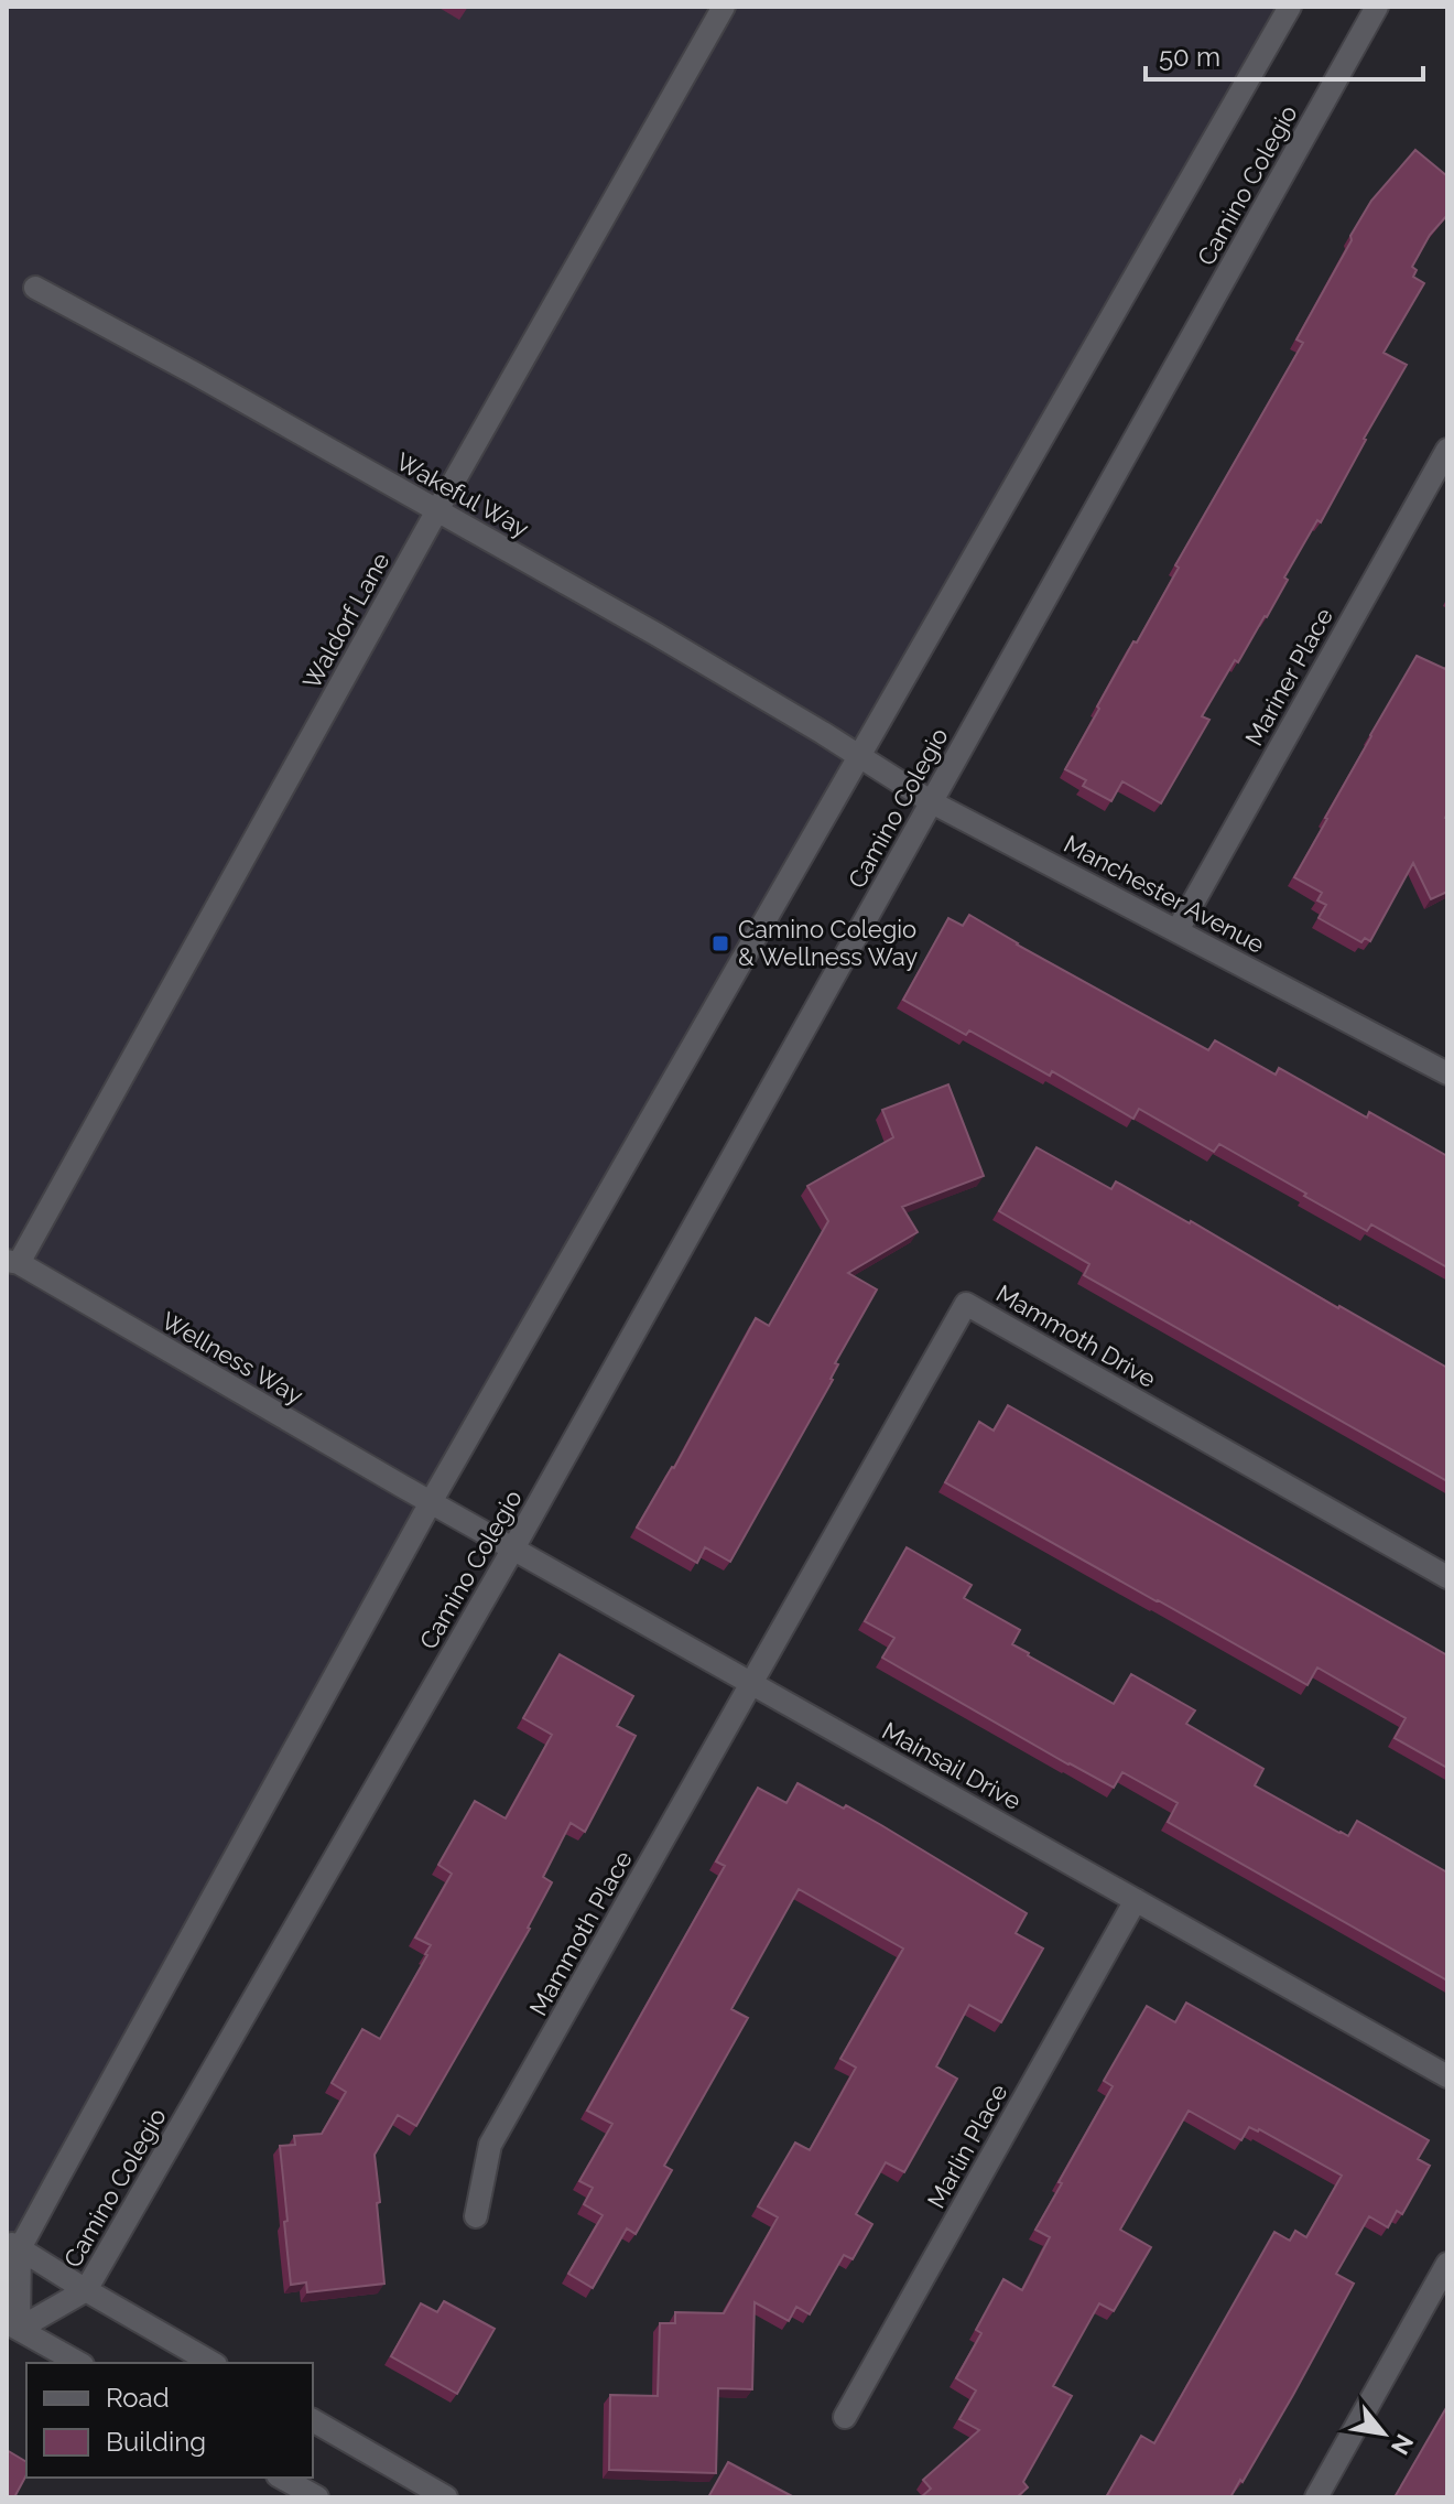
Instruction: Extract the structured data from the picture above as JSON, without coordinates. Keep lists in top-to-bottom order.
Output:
{
  "streets": {
    "street": [
      "Camino Colegio",
      "Wakeful Way",
      "Waldorf Lane",
      "Mariner Place",
      "Manchester Avenue",
      "Mammoth Drive",
      "Wellness Way",
      "Mainsail Drive",
      "Mammoth Place",
      "Marlin Place"
    ]
  },
  "crossings": [
    ["Camino Colegio", "Wakeful Way"],
    ["Camino Colegio", "Manchester Avenue"],
    ["Camino Colegio", "Wellness Way"],
    ["Camino Colegio", "Mainsail Drive"],
    ["Wakeful Way", "Waldorf Lane"],
    ["Wakeful Way", "Manchester Avenue"],
    ["Waldorf Lane", "Wellness Way"],
    ["Mariner Place", "Manchester Avenue"],
    ["Mammoth Drive", "Mainsail Drive"],
    ["Mammoth Drive", "Mammoth Place"],
    ["Wellness Way", "Mainsail Drive"],
    ["Mainsail Drive", "Mammoth Place"],
    ["Mainsail Drive", "Marlin Place"]
  ],
  "places": {
    "transit": ["Camino Colegio & Wellness Way"]
  },
  "legend": ["Road", "Building"],
  "scale_bar": "50 m",
  "north": "bottom right"
}
